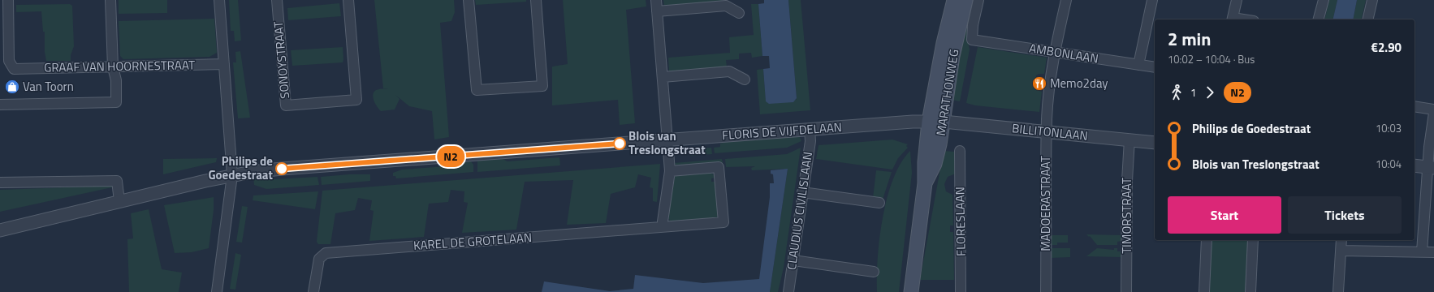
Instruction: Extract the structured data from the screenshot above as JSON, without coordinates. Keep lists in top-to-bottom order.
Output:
{
  "streets": {
    "main road": ["MARATHONWEG"],
    "street": [
      "AMBONLAAN",
      "SONOYSTRAAT",
      "GRAAF VAN HOORNESTRAAT",
      "FLORIS DE VIJFDELAAN",
      "BILLITONLAAN",
      "MADOERASTRAAT",
      "CLAUDIUS CIVILISLAAN",
      "TIMORSTRAAT",
      "FLORESLAAN",
      "KAREL DE GROTELAAN"
    ]
  },
  "crossings": [
    ["AMBONLAAN", "MADOERASTRAAT"],
    ["MARATHONWEG", "FLORIS DE VIJFDELAAN"],
    ["MARATHONWEG", "BILLITONLAAN"],
    ["FLORIS DE VIJFDELAAN", "BILLITONLAAN"],
    ["FLORIS DE VIJFDELAAN", "CLAUDIUS CIVILISLAAN"],
    ["BILLITONLAAN", "MADOERASTRAAT"],
    ["BILLITONLAAN", "TIMORSTRAAT"]
  ],
  "places": {
    "restaurant": ["Memo2day"],
    "shop": ["Van Toorn"],
    "other": ["Blois van Treslongstraat", "Philips de Goedestraat"]
  },
  "lines": ["bus line N2"],
  "page": {
    "on_map": "N2",
    "heading": ["2 min", "10:02 – 10:04 · Bus", "€2.90"],
    "legs": ["1", "N2"],
    "list": [
      {
        "name": "Philips de Goedestraat",
        "value": "10:03"
      },
      {
        "name": "Blois van Treslongstraat",
        "value": "10:04"
      }
    ],
    "buttons": ["Start", "Tickets"]
  }
}
